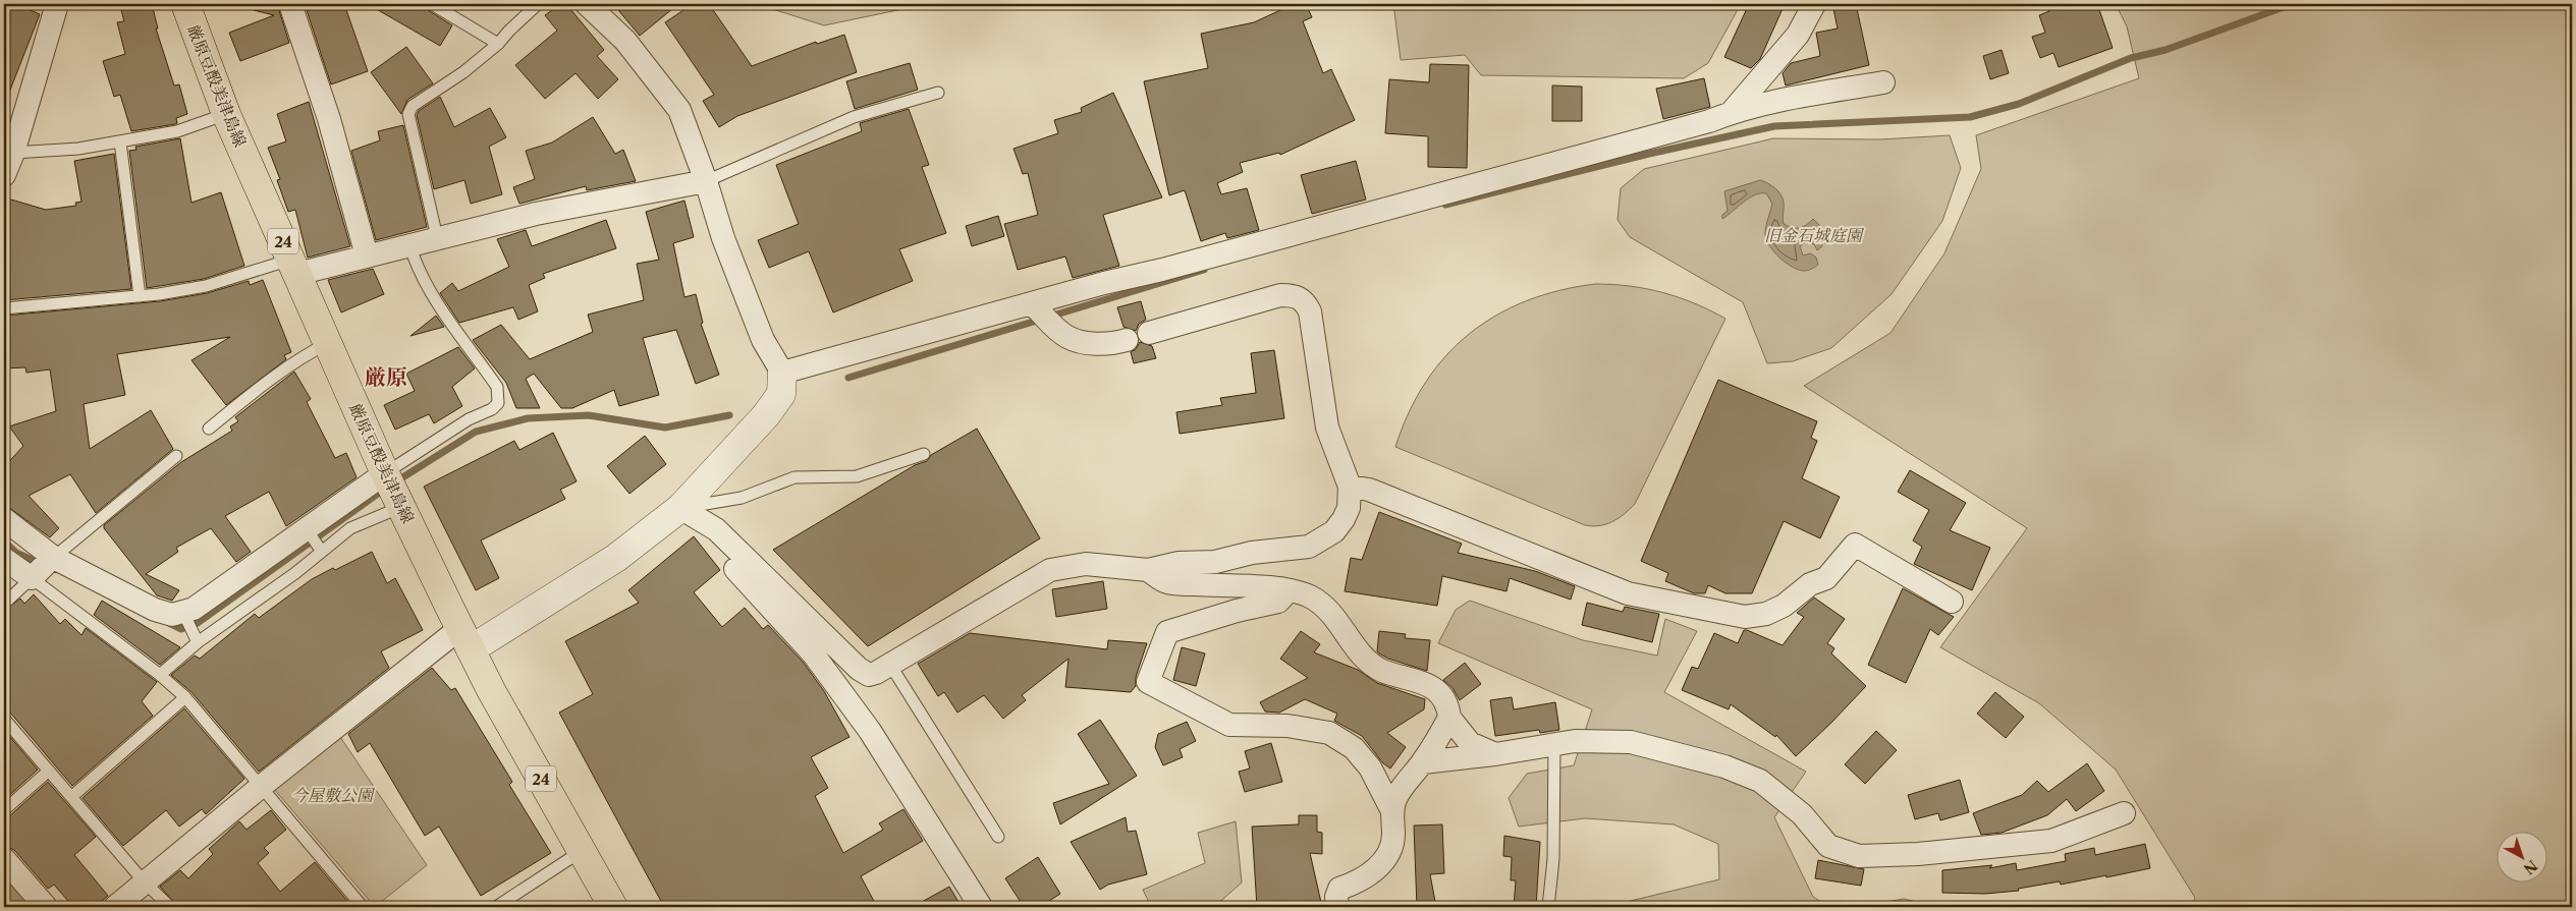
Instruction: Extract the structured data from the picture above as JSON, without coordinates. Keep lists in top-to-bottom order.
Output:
{
  "streets": {
    "main road": ["厳原豆酘美津島線", "24"]
  },
  "districts": ["厳原"],
  "parks": ["旧金石城庭園", "今屋敷公園"],
  "north": "bottom right"
}
